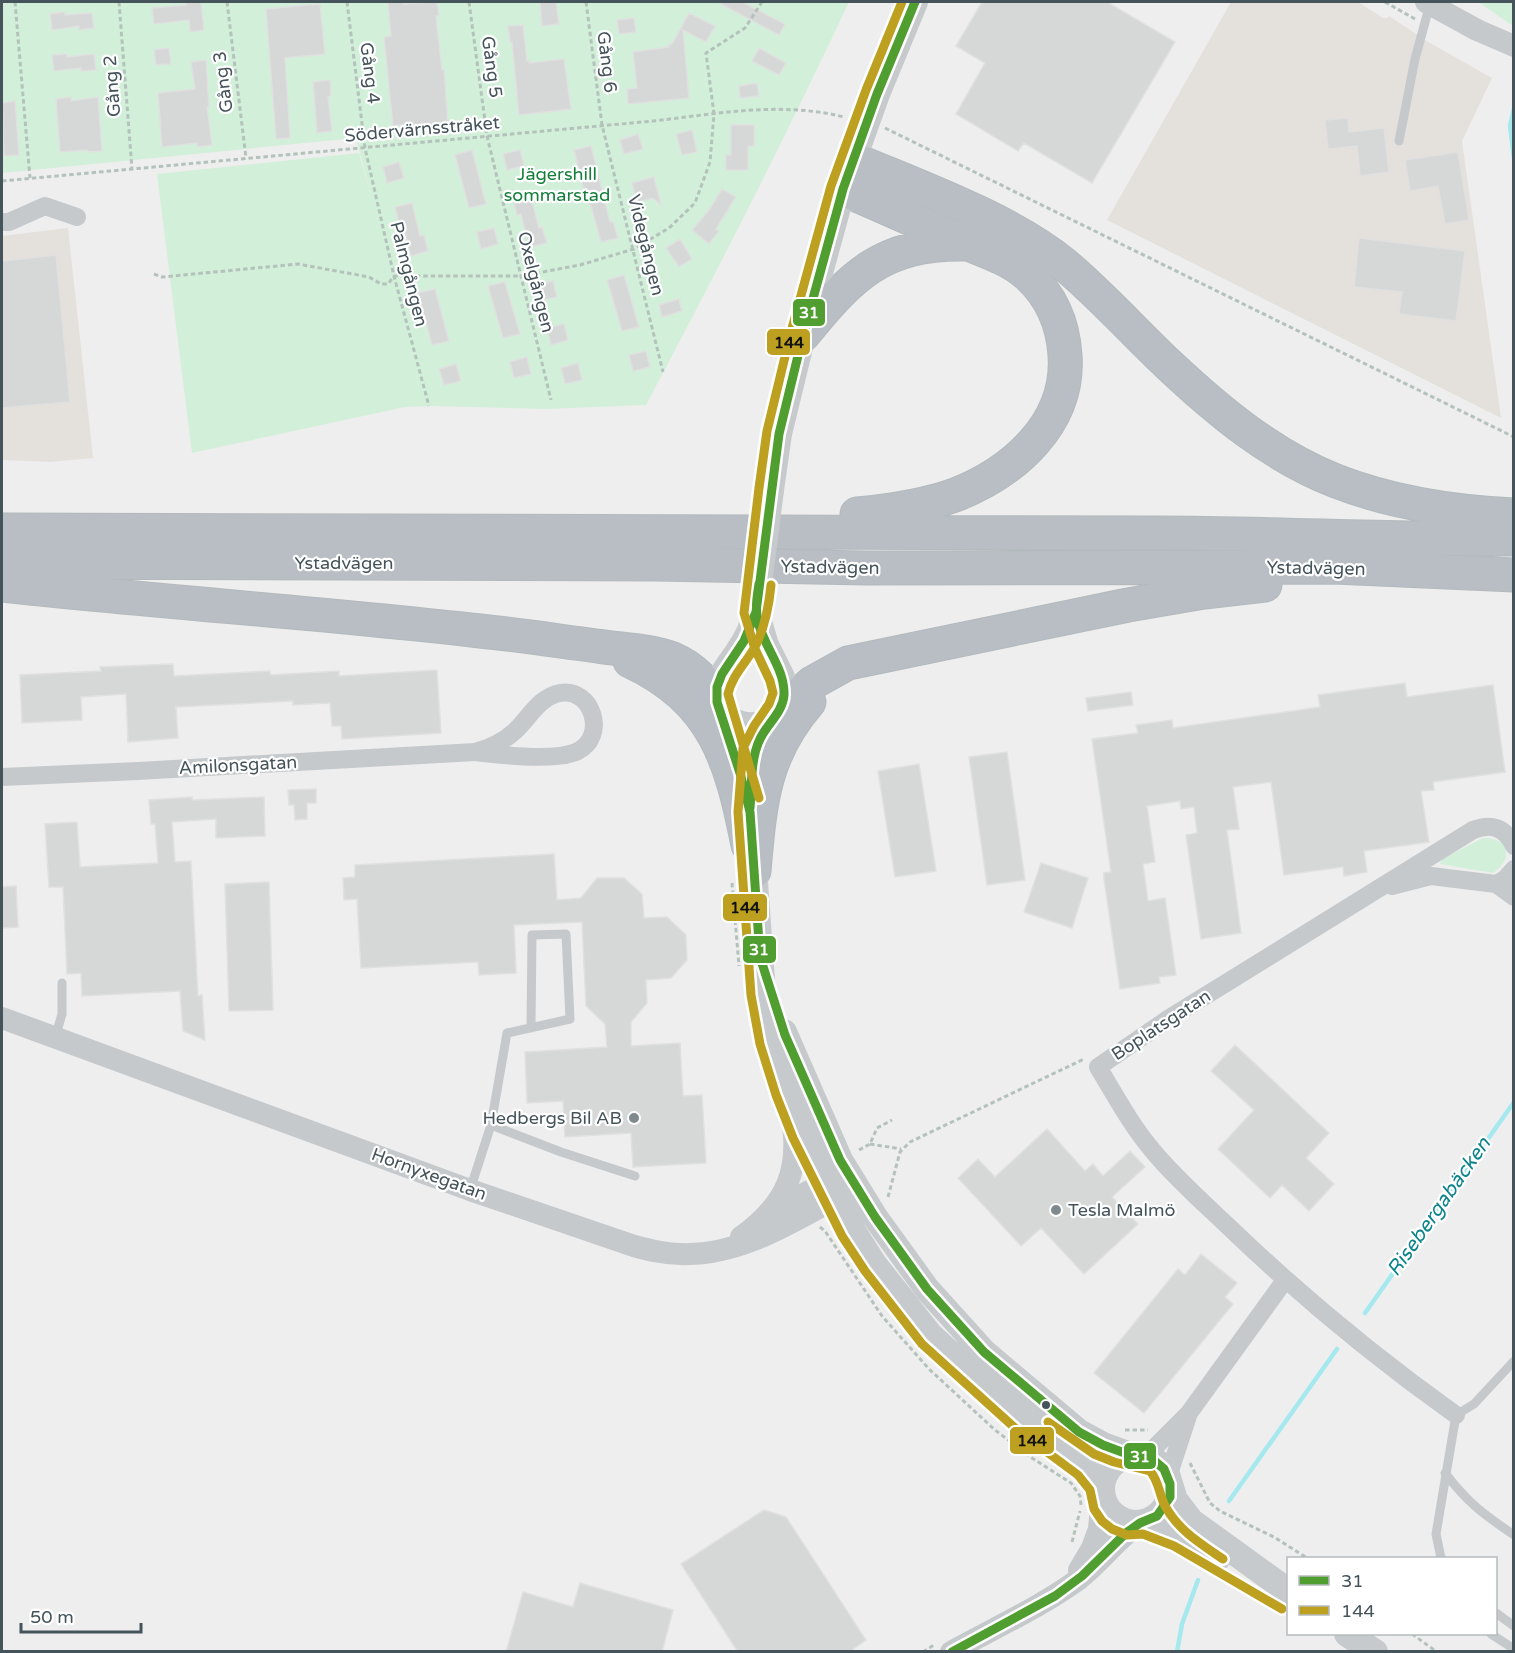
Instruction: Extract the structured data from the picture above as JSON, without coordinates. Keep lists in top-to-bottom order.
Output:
{
  "streets": {
    "highway": ["Ystadvägen"],
    "street": ["Amilonsgatan", "Boplatsgatan", "Hornyxegatan"],
    "path": [
      "Gång 6",
      "Gång 5",
      "Gång 4",
      "Gång 3",
      "Gång 2",
      "Södervärnsstråket",
      "Videgången",
      "Palmgången",
      "Oxelgången"
    ]
  },
  "crossings": [
    ["Gång 6", "Södervärnsstråket"],
    ["Gång 6", "Videgången"],
    ["Gång 5", "Södervärnsstråket"],
    ["Gång 5", "Oxelgången"],
    ["Gång 4", "Södervärnsstråket"],
    ["Gång 4", "Palmgången"],
    ["Gång 3", "Södervärnsstråket"],
    ["Gång 2", "Södervärnsstråket"],
    ["Södervärnsstråket", "Videgången"],
    ["Södervärnsstråket", "Palmgången"],
    ["Södervärnsstråket", "Oxelgången"]
  ],
  "water": ["Risebergabäcken"],
  "parks": ["Jägershill sommarstad"],
  "places": ["Hedbergs Bil AB", "Tesla Malmö"],
  "lines": ["transit line 31", "transit line 144"],
  "legend": ["31", "144"],
  "scale_bar": "50 m"
}
